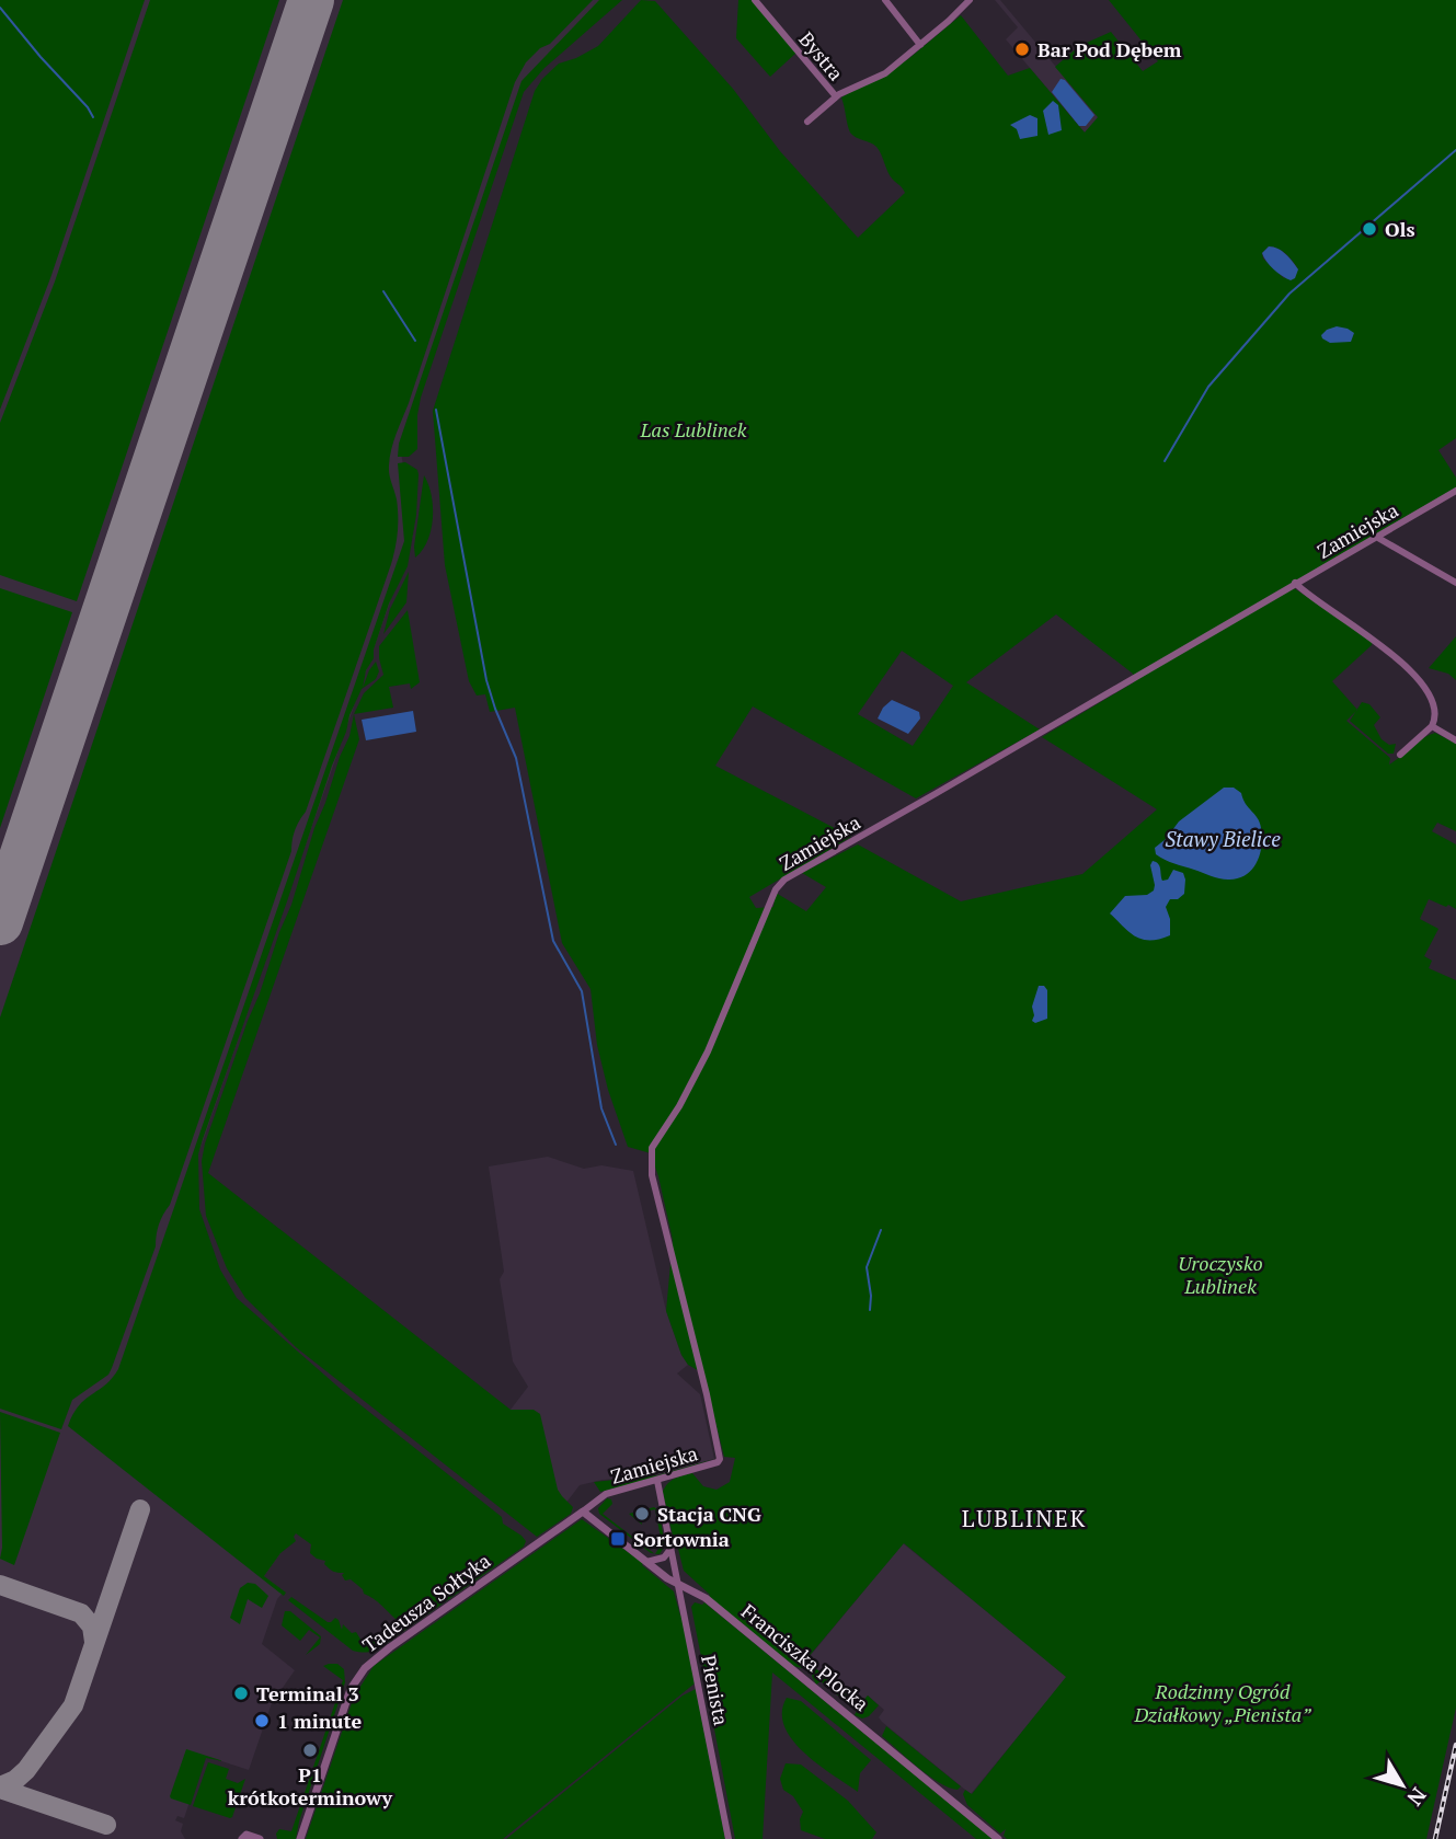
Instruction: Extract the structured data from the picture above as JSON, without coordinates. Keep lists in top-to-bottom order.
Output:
{
  "streets": {
    "street": [
      "Bystra",
      "Zamiejska",
      "Tadeusza Sołtyka",
      "Franciszka Plocka",
      "Pienista"
    ]
  },
  "crossings": [
    ["Zamiejska", "Tadeusza Sołtyka"],
    ["Zamiejska", "Franciszka Plocka"],
    ["Zamiejska", "Pienista"],
    ["Tadeusza Sołtyka", "Franciszka Plocka"],
    ["Franciszka Plocka", "Pienista"]
  ],
  "districts": ["LUBLINEK"],
  "water": ["Stawy Bielice"],
  "parks": ["Las Lublinek", "Uroczysko Lublinek", "Rodzinny Ogród Działkowy „Pienista”"],
  "places": {
    "other": [
      "Bar Pod Dębem",
      "Ols",
      "Stacja CNG",
      "Terminal 3",
      "1 minute",
      "P1 krótkoterminowy"
    ],
    "transit": ["Sortownia"]
  },
  "north": "bottom right"
}
